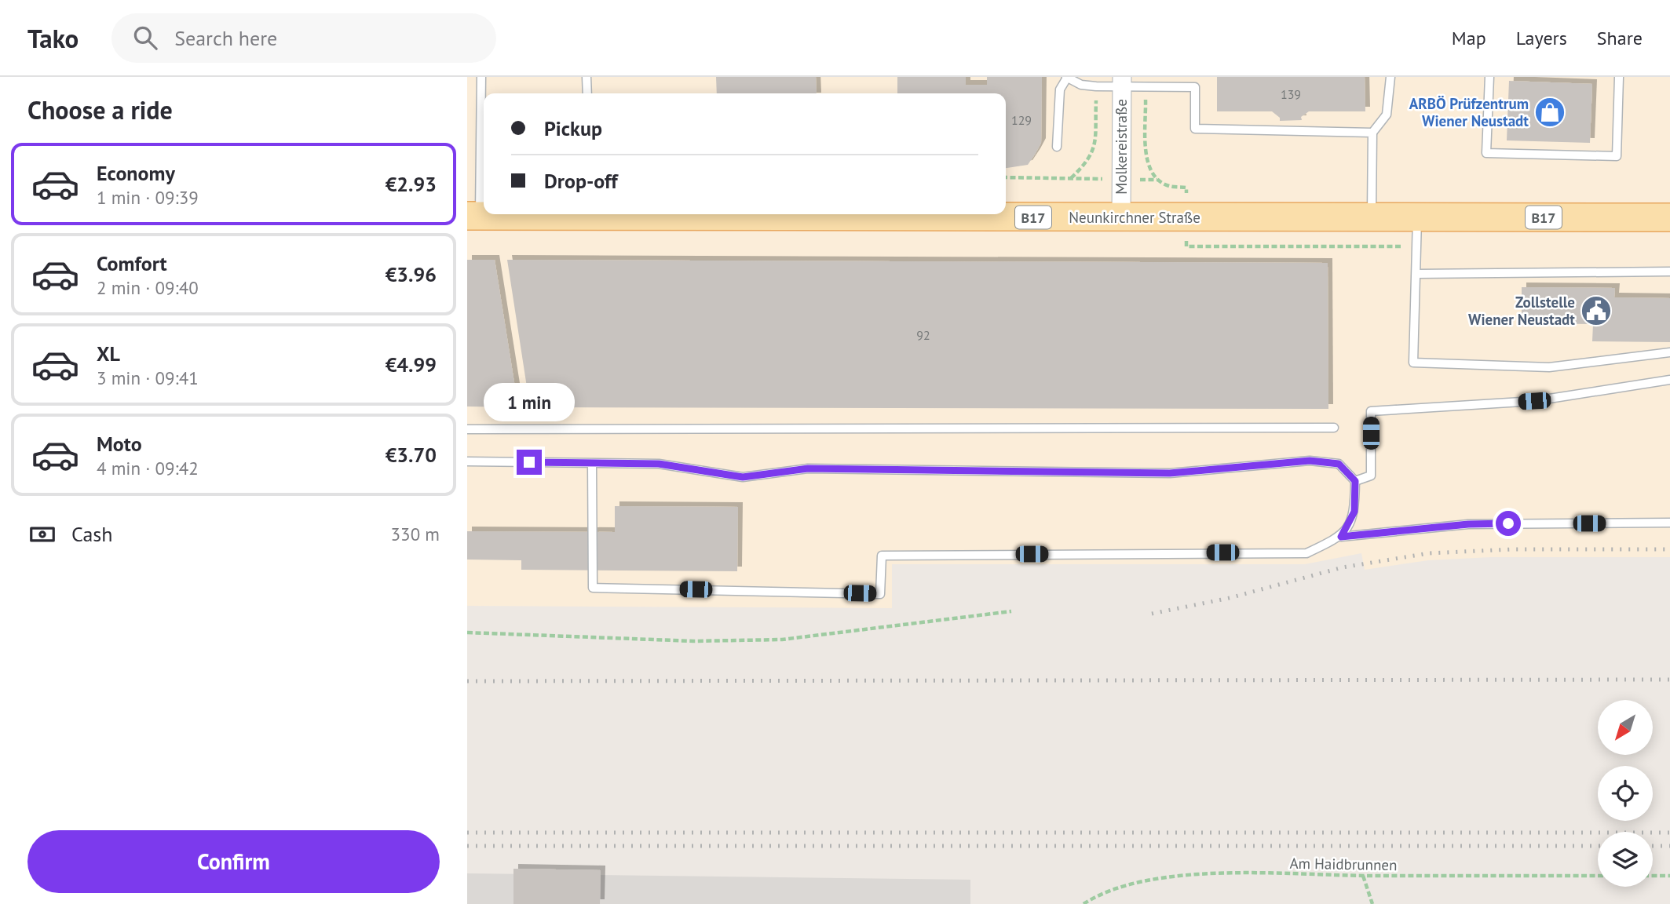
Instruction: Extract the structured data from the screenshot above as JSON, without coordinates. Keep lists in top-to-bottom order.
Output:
{
  "streets": {
    "main road": ["B17", "Neunkirchner Straße"],
    "street": ["Molkereistraße"],
    "path": ["Am Haidbrunnen"]
  },
  "crossings": [
    ["Molkereistraße", "Neunkirchner Straße"]
  ],
  "places": {
    "shop": ["ARBÖ Prüfzentrum Wiener Neustadt"],
    "public building": ["Zollstelle Wiener Neustadt"]
  },
  "house_numbers": ["139", "129", "92"],
  "north": "bottom left",
  "page": {
    "header": "Tako",
    "search": "Search here",
    "nav": ["Map", "Layers", "Share"],
    "heading": "Choose a ride",
    "banner": ["Pickup", "Drop-off"],
    "list": [
      {
        "name": "Economy",
        "note": "1 min · 09:39",
        "value": "€2.93"
      },
      {
        "name": "Comfort",
        "note": "2 min · 09:40",
        "value": "€3.96"
      },
      {
        "name": "XL",
        "note": "3 min · 09:41",
        "value": "€4.99"
      },
      {
        "name": "Moto",
        "note": "4 min · 09:42",
        "value": "€3.70"
      }
    ],
    "bubble": "1 min",
    "pay": ["Cash", "330 m"],
    "buttons": "Confirm"
  }
}
